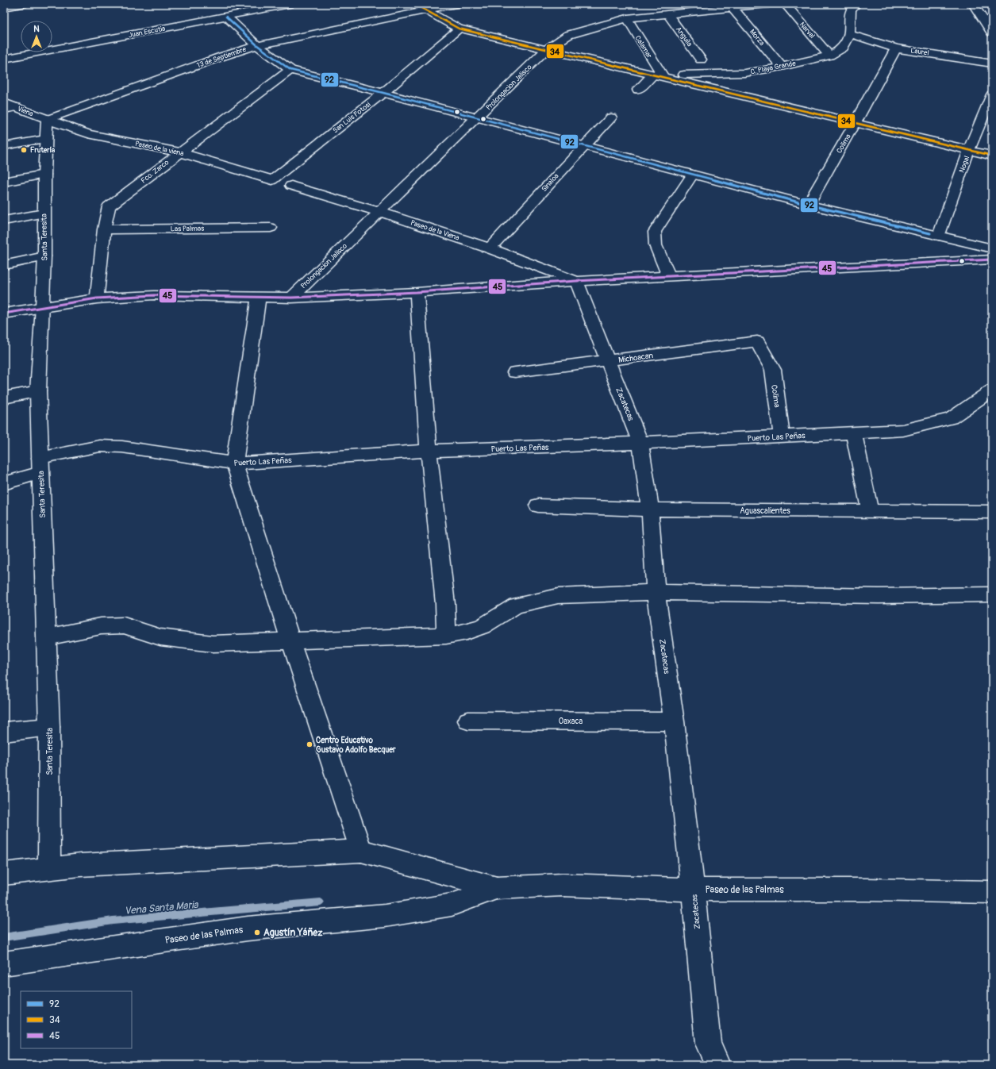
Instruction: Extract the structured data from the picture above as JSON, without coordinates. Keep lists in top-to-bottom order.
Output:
{
  "streets": {
    "street": [
      "Narval",
      "Juan Escutia",
      "Anguila",
      "Morza",
      "Calamar",
      "Laurel",
      "13 de Septiembre",
      "C. Playa Grande",
      "Prolongacion Jalisco",
      "Viena",
      "San Luis Potosi",
      "Colima",
      "Paseo de la viena",
      "Nogal",
      "Fco. Zarco",
      "Sinaloa",
      "Las Palmas",
      "Paseo de la Viena",
      "Santa Teresita",
      "Michoacan",
      "Zacatecas",
      "Puerto Las Peñas",
      "Aguascalientes",
      "Oaxaca",
      "Paseo de las Palmas"
    ]
  },
  "crossings": [
    ["Narval", "C. Playa Grande"],
    ["Anguila", "Prolongacion Jalisco"],
    ["Morza", "C. Playa Grande"],
    ["Morza", "Prolongacion Jalisco"],
    ["Calamar", "C. Playa Grande"],
    ["Calamar", "Prolongacion Jalisco"],
    ["Laurel", "C. Playa Grande"],
    ["Laurel", "Colima"],
    ["13 de Septiembre", "Viena"],
    ["13 de Septiembre", "Paseo de la viena"],
    ["13 de Septiembre", "Santa Teresita"],
    ["Prolongacion Jalisco", "Paseo de la Viena"],
    ["Viena", "Paseo de la viena"],
    ["Viena", "Santa Teresita"],
    ["San Luis Potosi", "Paseo de la viena"],
    ["Colima", "Michoacan"],
    ["Colima", "Puerto Las Peñas"],
    ["Paseo de la viena", "Fco. Zarco"],
    ["Paseo de la viena", "Santa Teresita"],
    ["Fco. Zarco", "Las Palmas"],
    ["Sinaloa", "Paseo de la Viena"],
    ["Paseo de la Viena", "Zacatecas"],
    ["Santa Teresita", "Puerto Las Peñas"],
    ["Santa Teresita", "Paseo de las Palmas"],
    ["Michoacan", "Zacatecas"],
    ["Zacatecas", "Puerto Las Peñas"],
    ["Zacatecas", "Aguascalientes"],
    ["Zacatecas", "Oaxaca"],
    ["Zacatecas", "Paseo de las Palmas"]
  ],
  "water": ["Vena Santa Maria"],
  "places": ["Frutería", "Centro Educativo Gustavo Adolfo Becquer", "Agustín Yáñez"],
  "lines": ["transit line 34", "transit line 92", "transit line 45"],
  "legend": ["92", "34", "45"],
  "north": "top"
}
